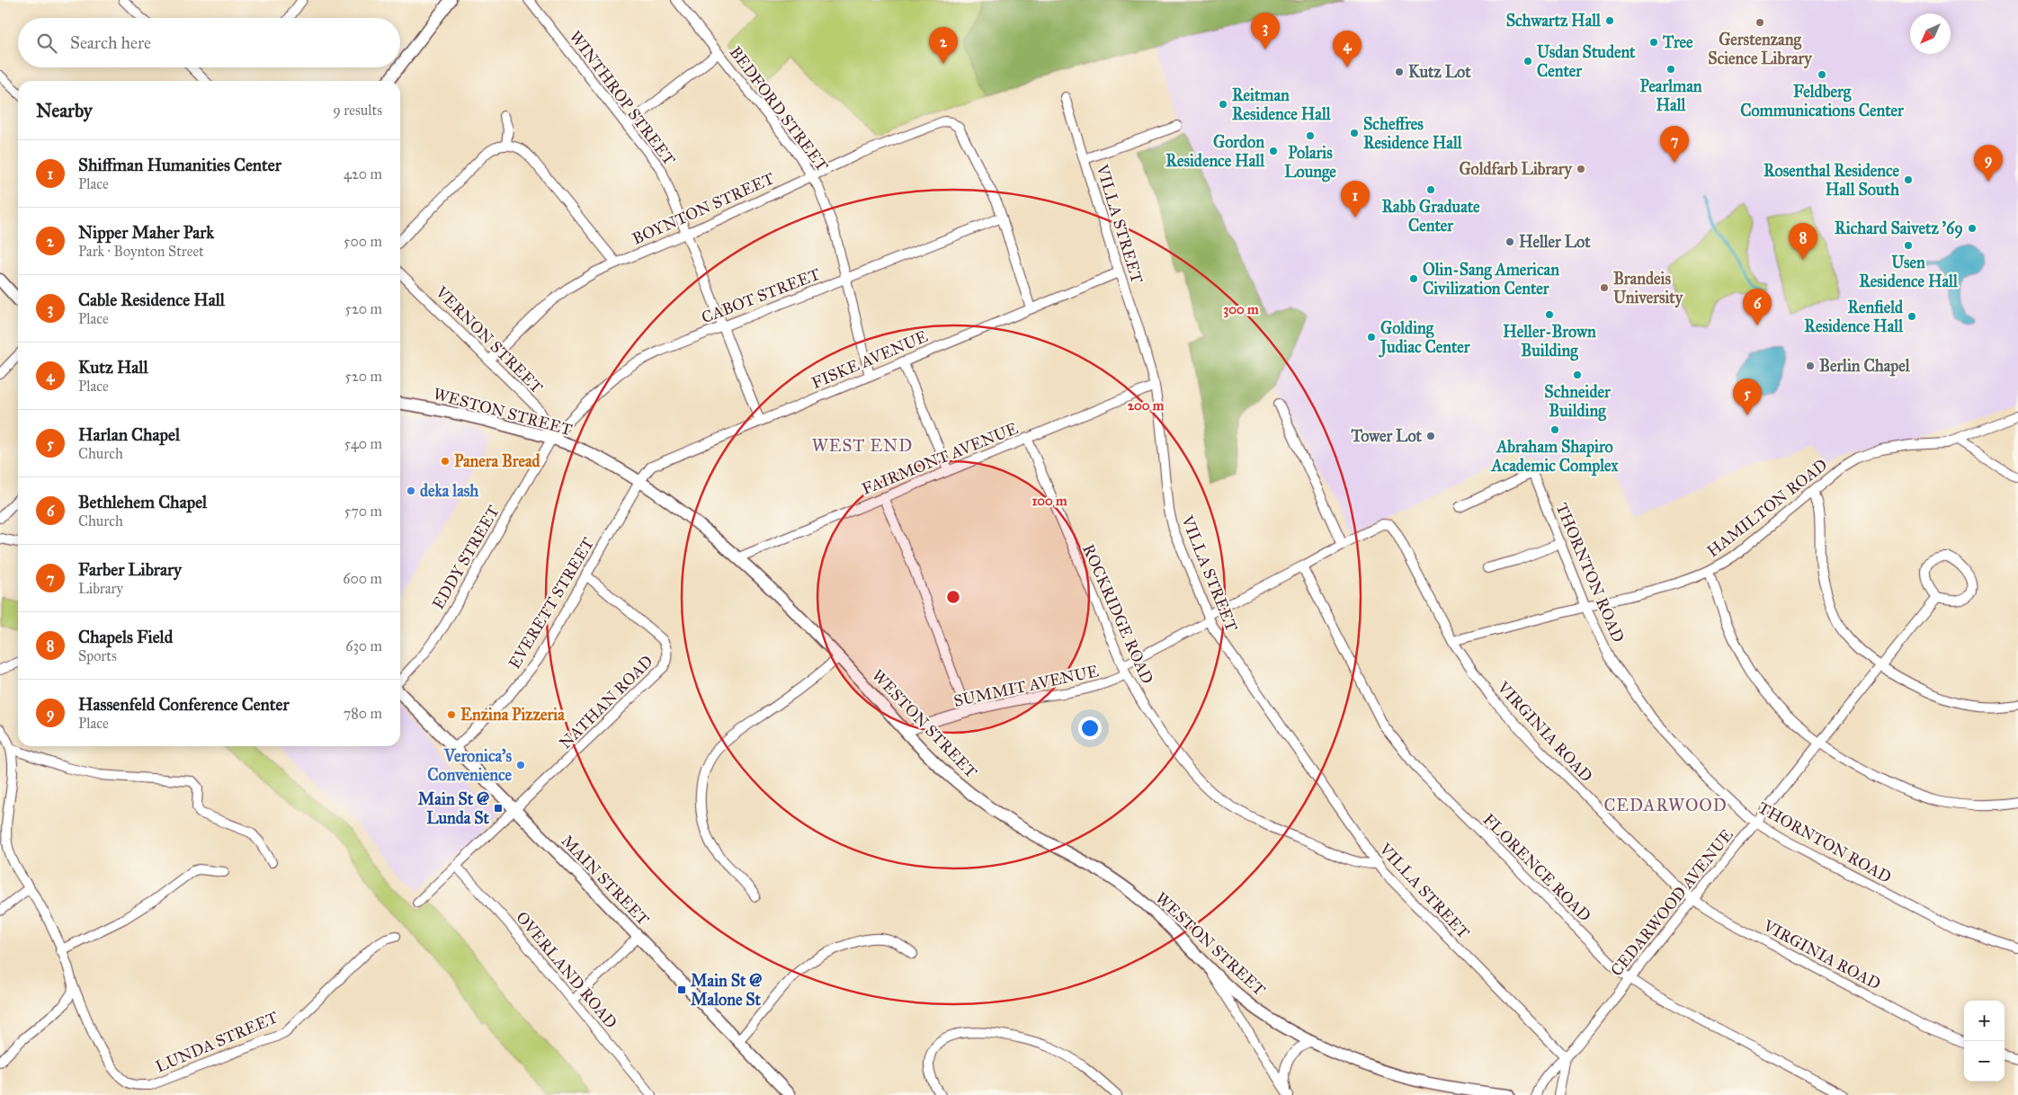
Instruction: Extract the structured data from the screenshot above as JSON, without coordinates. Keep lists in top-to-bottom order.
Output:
{
  "streets": {
    "main road": ["WESTON STREET", "MAIN STREET"],
    "street": [
      "WINTHROP STREET",
      "BEDFORD STREET",
      "BOYNTON STREET",
      "VILLA STREET",
      "CABOT STREET",
      "VERNON STREET",
      "FISKE AVENUE",
      "FAIRMONT AVENUE",
      "HAMILTON ROAD",
      "EDDY STREET",
      "THORNTON ROAD",
      "EVERETT STREET",
      "ROCKRIDGE ROAD",
      "SUMMIT AVENUE",
      "NATHAN ROAD",
      "VIRGINIA ROAD",
      "FLORENCE ROAD",
      "CEDARWOOD AVENUE",
      "OVERLAND ROAD",
      "LUNDA STREET"
    ]
  },
  "crossings": [
    ["WINTHROP STREET", "BOYNTON STREET"],
    ["WINTHROP STREET", "CABOT STREET"],
    ["WINTHROP STREET", "FISKE AVENUE"],
    ["BEDFORD STREET", "BOYNTON STREET"],
    ["BEDFORD STREET", "CABOT STREET"],
    ["BEDFORD STREET", "FISKE AVENUE"],
    ["BOYNTON STREET", "CABOT STREET"],
    ["BOYNTON STREET", "VERNON STREET"],
    ["VILLA STREET", "FISKE AVENUE"],
    ["VILLA STREET", "FAIRMONT AVENUE"],
    ["VILLA STREET", "ROCKRIDGE ROAD"],
    ["VILLA STREET", "SUMMIT AVENUE"],
    ["VILLA STREET", "CEDARWOOD AVENUE"],
    ["CABOT STREET", "VERNON STREET"],
    ["CABOT STREET", "WESTON STREET"],
    ["CABOT STREET", "EDDY STREET"],
    ["VERNON STREET", "WESTON STREET"],
    ["VERNON STREET", "EDDY STREET"],
    ["FISKE AVENUE", "WESTON STREET"],
    ["FISKE AVENUE", "EVERETT STREET"],
    ["WESTON STREET", "FAIRMONT AVENUE"],
    ["WESTON STREET", "EDDY STREET"],
    ["WESTON STREET", "EVERETT STREET"],
    ["WESTON STREET", "SUMMIT AVENUE"],
    ["FAIRMONT AVENUE", "ROCKRIDGE ROAD"],
    ["HAMILTON ROAD", "THORNTON ROAD"],
    ["HAMILTON ROAD", "VIRGINIA ROAD"],
    ["THORNTON ROAD", "CEDARWOOD AVENUE"],
    ["EVERETT STREET", "NATHAN ROAD"],
    ["EVERETT STREET", "MAIN STREET"],
    ["ROCKRIDGE ROAD", "SUMMIT AVENUE"],
    ["SUMMIT AVENUE", "VIRGINIA ROAD"],
    ["SUMMIT AVENUE", "FLORENCE ROAD"],
    ["NATHAN ROAD", "MAIN STREET"],
    ["VIRGINIA ROAD", "CEDARWOOD AVENUE"],
    ["FLORENCE ROAD", "CEDARWOOD AVENUE"]
  ],
  "districts": ["WEST END", "CEDARWOOD"],
  "places": {
    "other": [
      "Schwartz Hall",
      "Gerstenzang Science Library",
      "Tree",
      "Usdan Student Center",
      "Pearlman Hall",
      "Kutz Lot",
      "Feldberg Communications Center",
      "Reitman Residence Hall",
      "Scheffres Residence Hall",
      "Polaris Lounge",
      "Gordon Residence Hall",
      "Goldfarb Library",
      "Rosenthal Residence Hall South",
      "Rabb Graduate Center",
      "Richard Saivetz '69",
      "Heller Lot",
      "Usen Residence Hall",
      "Olin-Sang American Civilization Center",
      "Brandeis University",
      "Heller-Brown Building",
      "Renfield Residence Hall",
      "Golding Judiac Center",
      "Berlin Chapel",
      "Schneider Building",
      "Abraham Shapiro Academic Complex",
      "Tower Lot",
      "Panera Bread",
      "deka lash",
      "Enzina Pizzeria",
      "Veronica's Convenience"
    ],
    "transit": ["Main St @ Lunda St", "Main St @ Malone St"]
  },
  "north": "bottom left",
  "page": {
    "pins": [
      "3",
      "2",
      "4",
      "7",
      "9",
      "1",
      "8",
      "6",
      "5"
    ],
    "search": "Search here",
    "heading": ["Nearby", "9 results"],
    "list": [
      {
        "mark": "1",
        "name": "Shiffman Humanities Center",
        "note": "Place",
        "value": "420 m"
      },
      {
        "mark": "2",
        "name": "Nipper Maher Park",
        "note": "Park · Boynton Street",
        "value": "500 m"
      },
      {
        "mark": "3",
        "name": "Cable Residence Hall",
        "note": "Place",
        "value": "520 m"
      },
      {
        "mark": "4",
        "name": "Kutz Hall",
        "note": "Place",
        "value": "520 m"
      },
      {
        "mark": "5",
        "name": "Harlan Chapel",
        "note": "Church",
        "value": "540 m"
      },
      {
        "mark": "6",
        "name": "Bethlehem Chapel",
        "note": "Church",
        "value": "570 m"
      },
      {
        "mark": "7",
        "name": "Farber Library",
        "note": "Library",
        "value": "600 m"
      },
      {
        "mark": "8",
        "name": "Chapels Field",
        "note": "Sports",
        "value": "630 m"
      },
      {
        "mark": "9",
        "name": "Hassenfeld Conference Center",
        "note": "Place",
        "value": "780 m"
      }
    ],
    "map_buttons": ["+", "−"]
  },
  "rings": ["300 m", "200 m", "100 m"]
}
